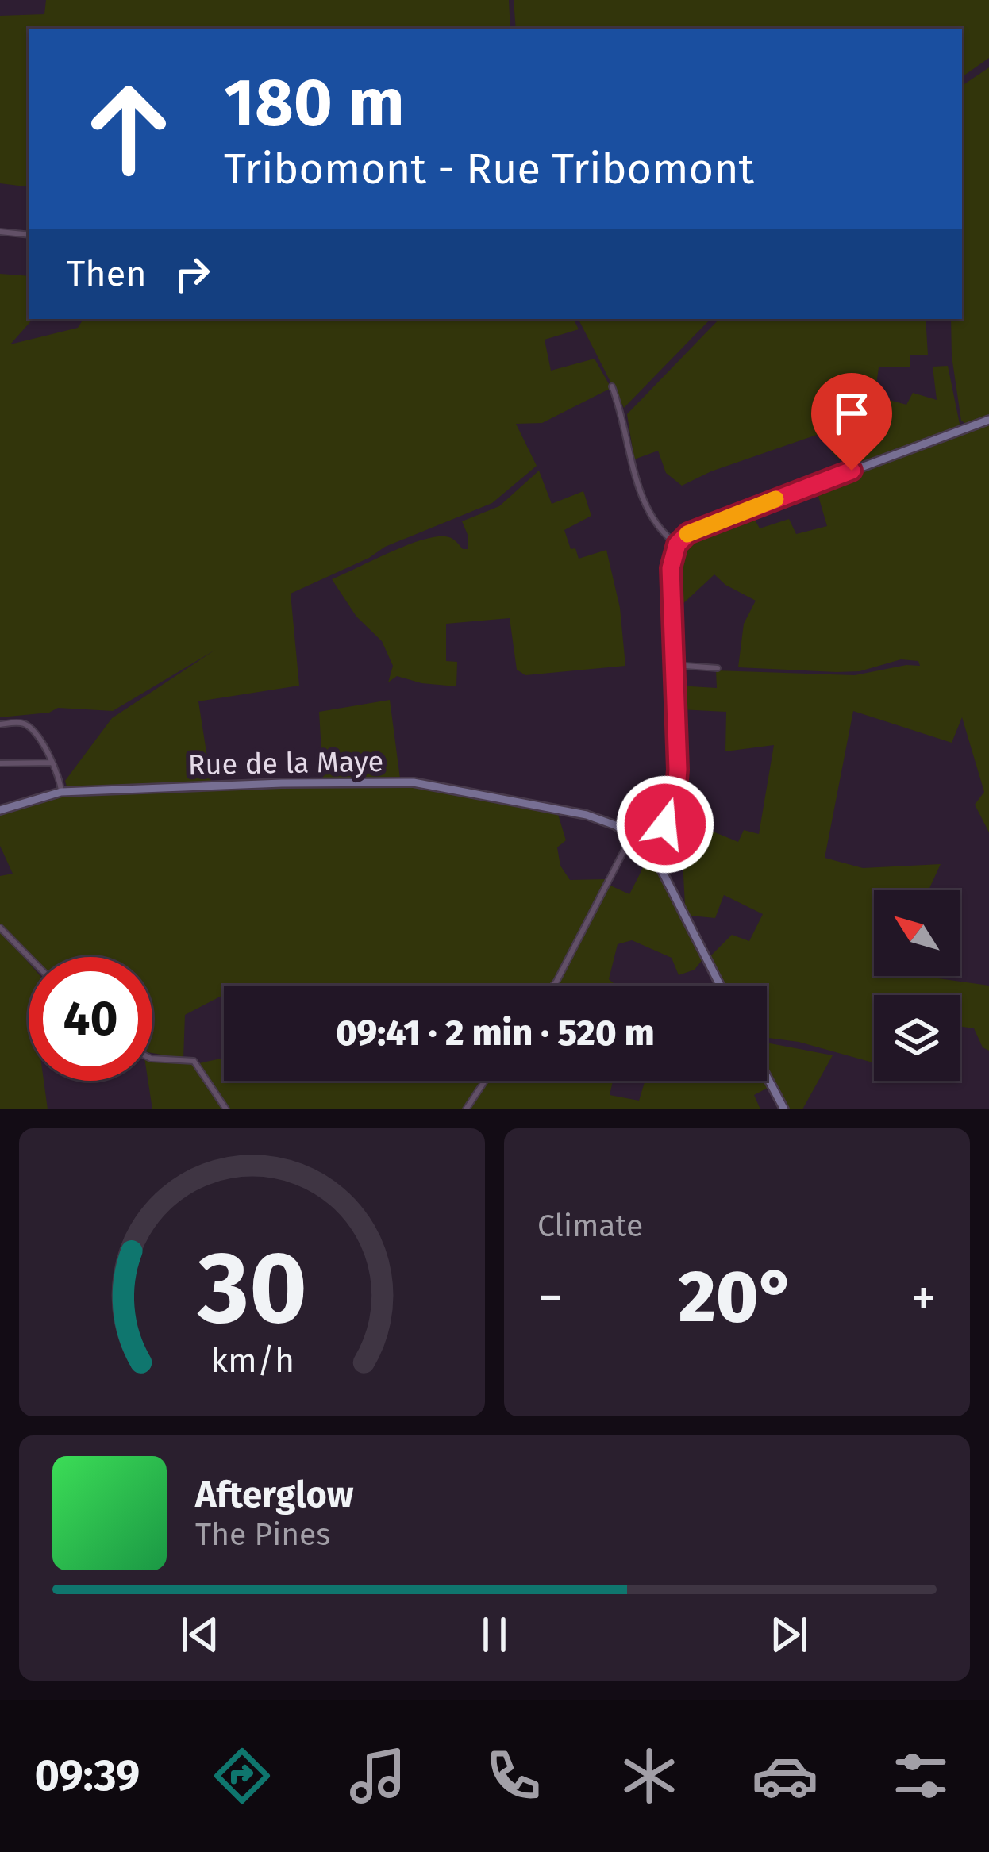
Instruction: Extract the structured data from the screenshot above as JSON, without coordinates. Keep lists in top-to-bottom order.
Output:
{
  "streets": {
    "street": ["Rue de la Maye"]
  },
  "north": "top left",
  "page": {
    "turn": ["180 m", "Tribomont - Rue Tribomont"],
    "then": "Then",
    "limit": "40",
    "trip": "09:41 · 2 min · 520 m",
    "tile": "Climate",
    "heat": ["−", "20°", "+"],
    "song": ["Afterglow", "The Pines"],
    "tabs": "09:39",
    "gauge": ["30", "km/h"]
  }
}
